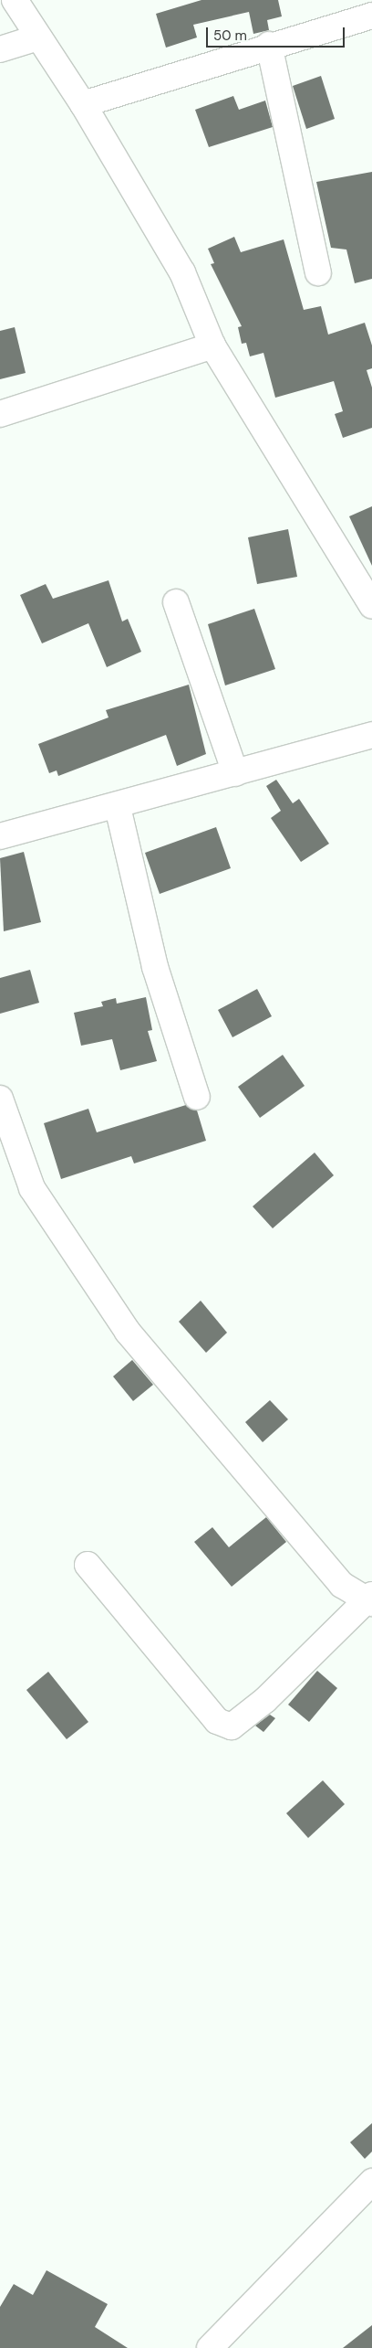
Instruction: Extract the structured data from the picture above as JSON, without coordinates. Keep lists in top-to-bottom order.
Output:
{
  "scale_bar": "50 m"
}
